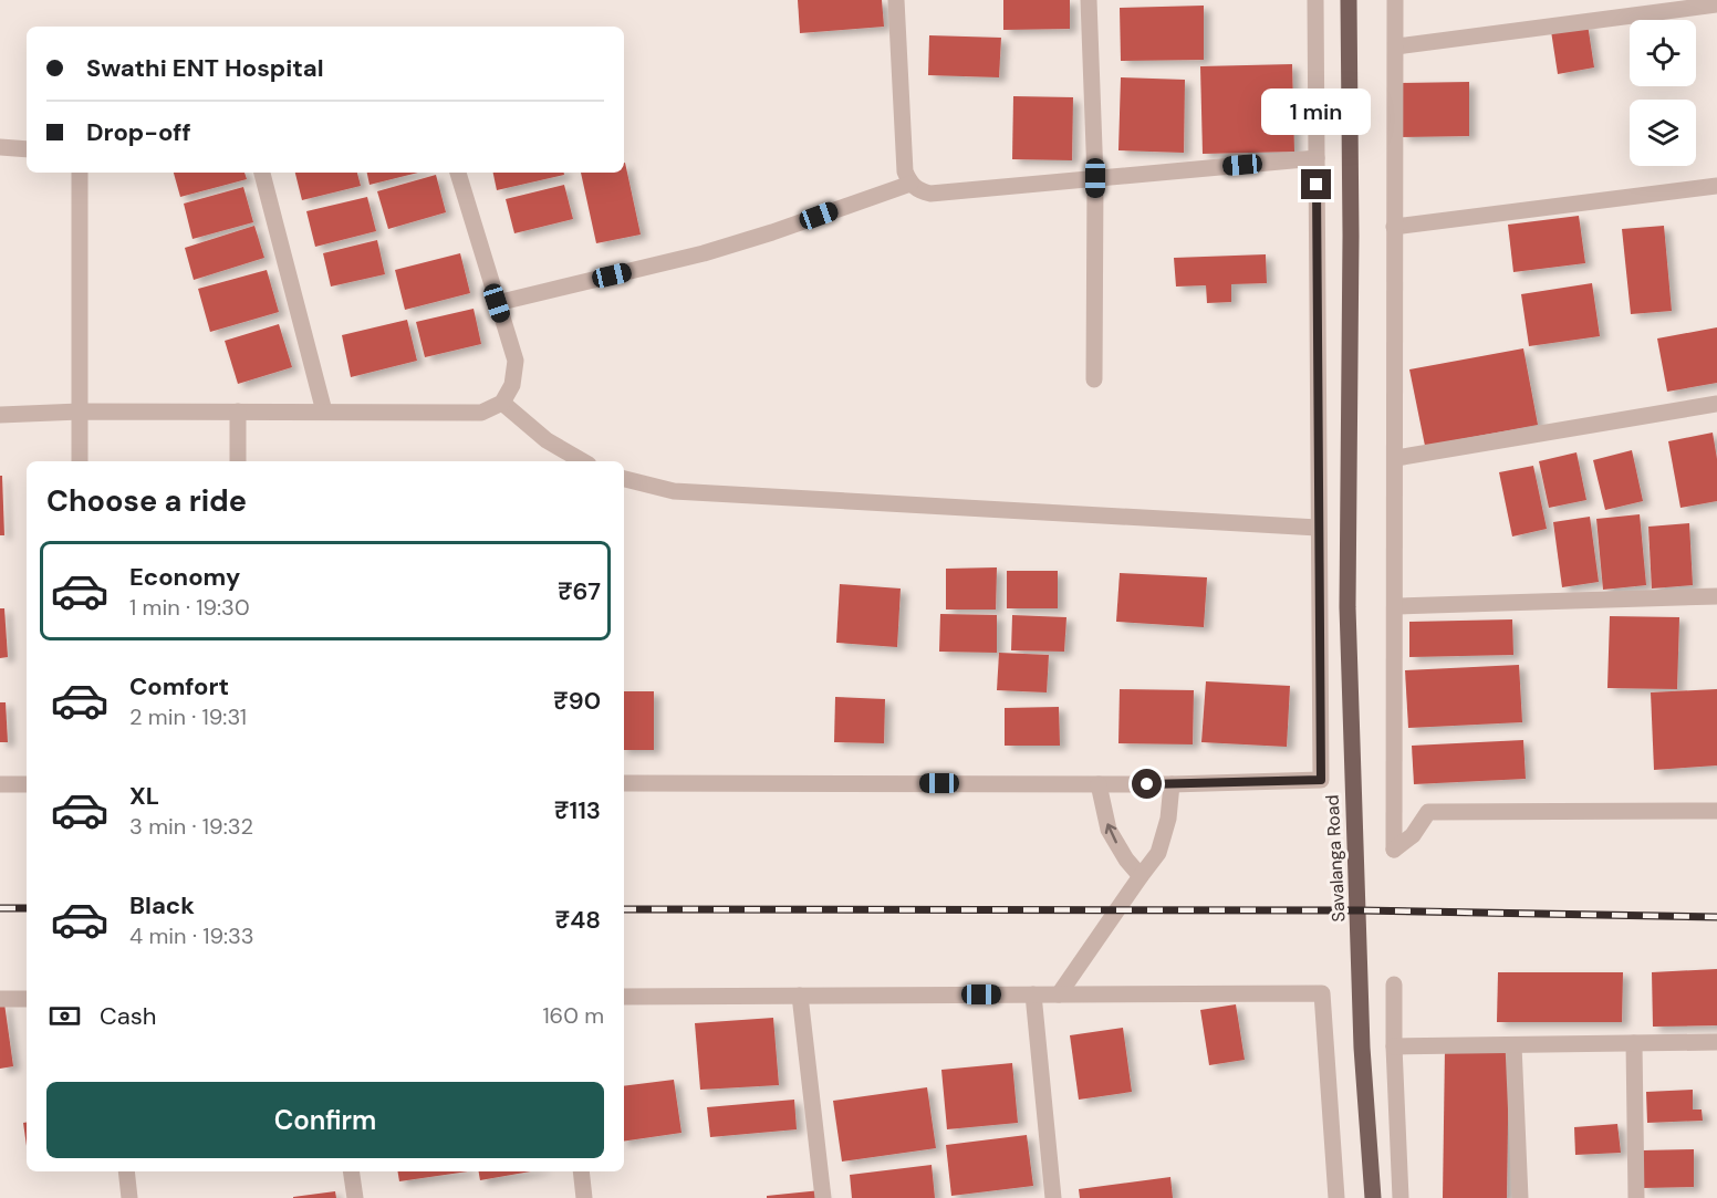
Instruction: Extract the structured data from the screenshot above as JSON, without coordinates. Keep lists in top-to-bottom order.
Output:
{
  "streets": {
    "main road": ["Savalanga Road"]
  },
  "page": {
    "banner": ["Swathi ENT Hospital", "Drop-off"],
    "bubble": "1 min",
    "heading": "Choose a ride",
    "list": [
      {
        "name": "Economy",
        "note": "1 min · 19:30",
        "value": "₹67"
      },
      {
        "name": "Comfort",
        "note": "2 min · 19:31",
        "value": "₹90"
      },
      {
        "name": "XL",
        "note": "3 min · 19:32",
        "value": "₹113"
      },
      {
        "name": "Black",
        "note": "4 min · 19:33",
        "value": "₹48"
      }
    ],
    "pay": ["Cash", "160 m"],
    "buttons": "Confirm"
  }
}
